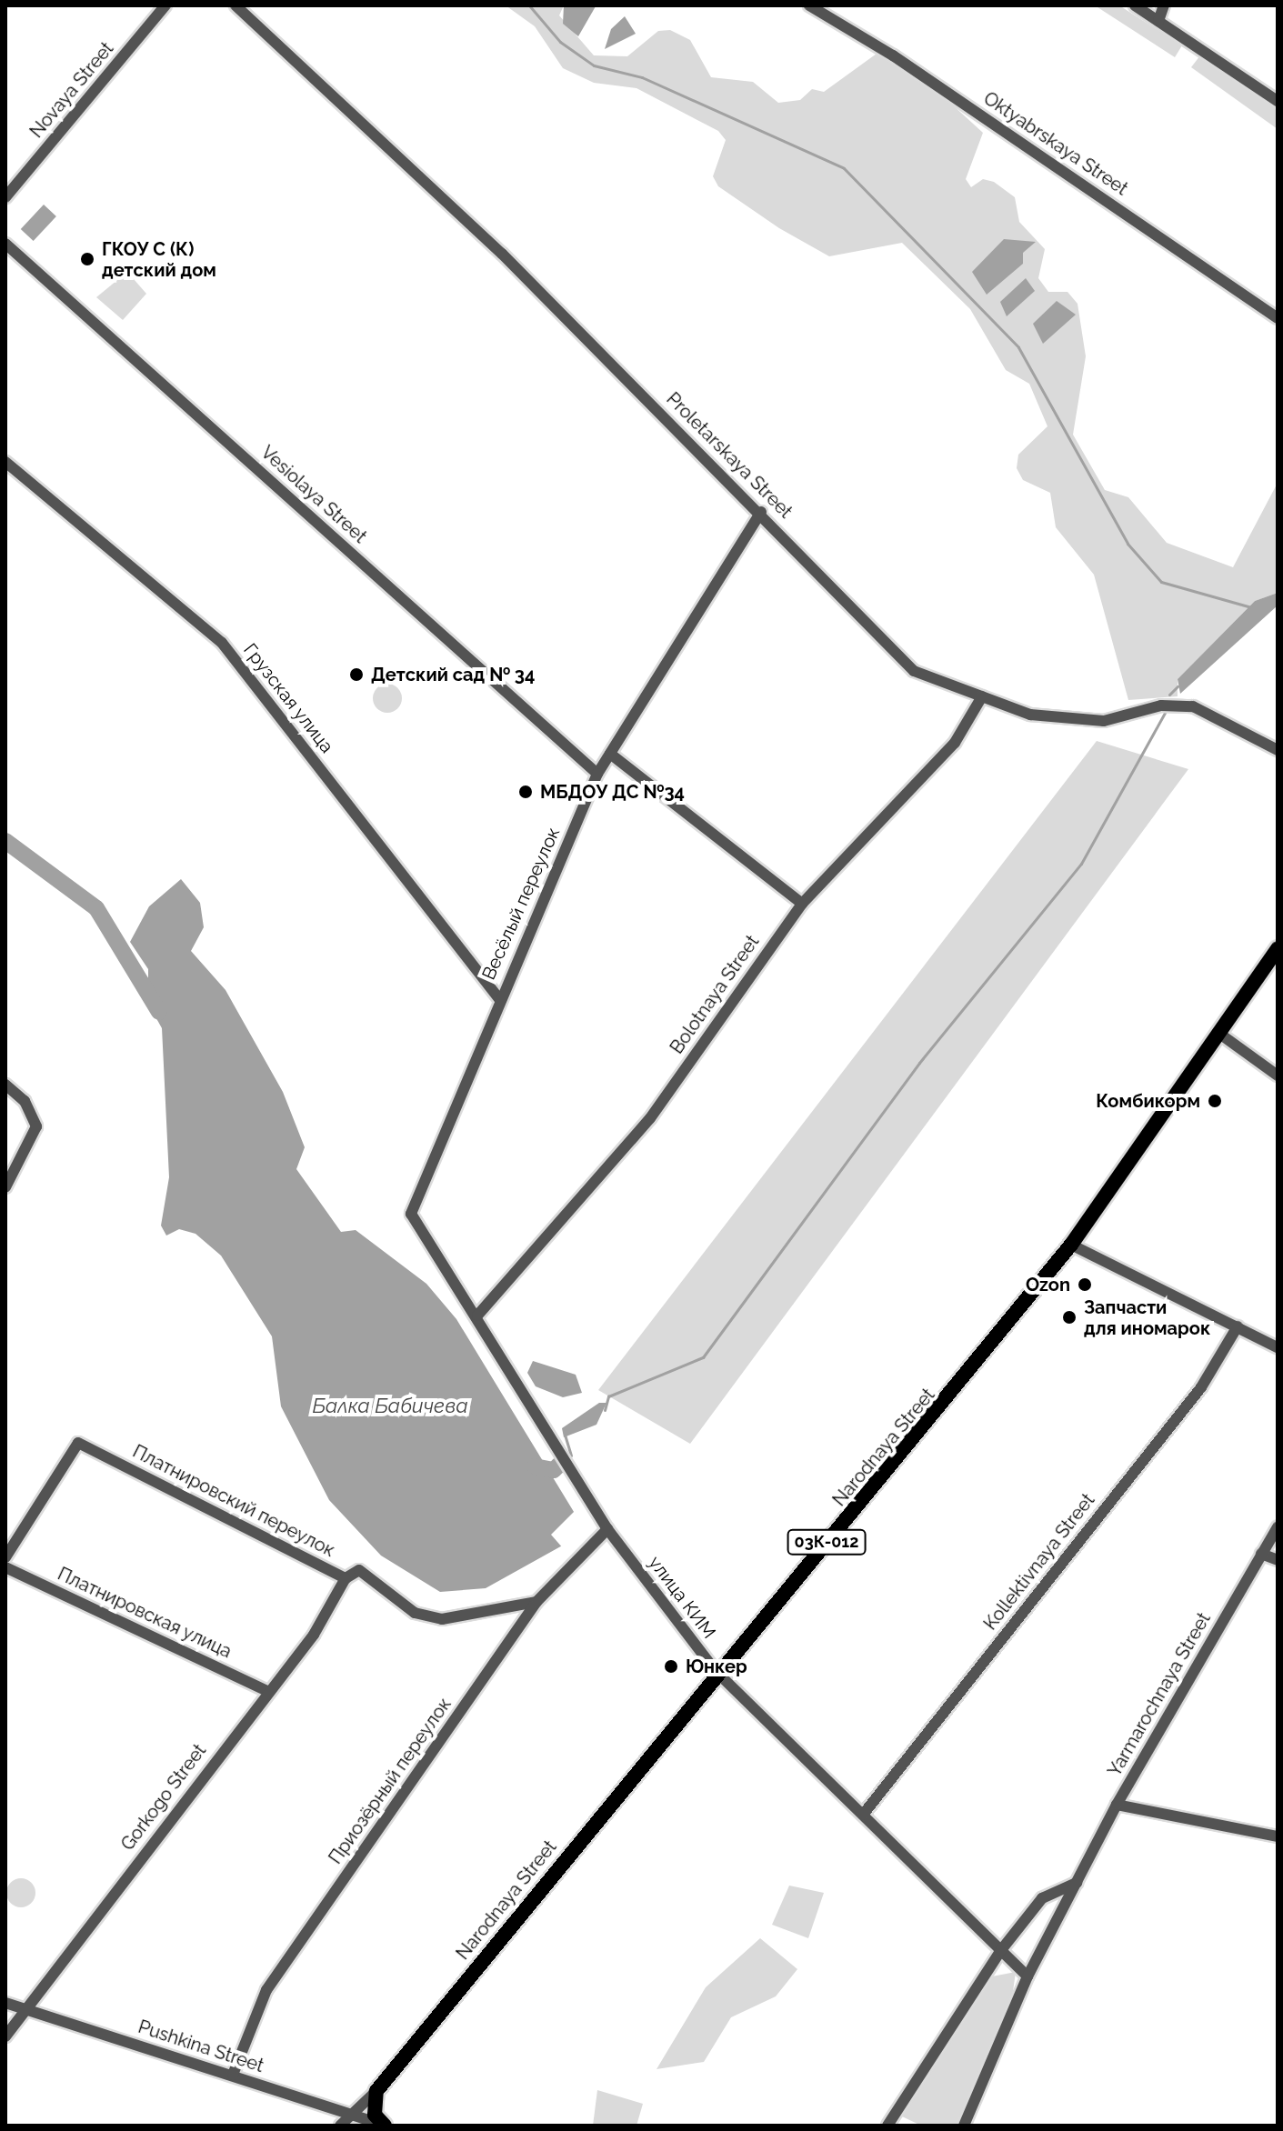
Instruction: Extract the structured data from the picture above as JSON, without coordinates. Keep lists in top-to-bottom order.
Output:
{
  "streets": {
    "main road": ["Narodnaya Street", "03К-012"],
    "street": [
      "Novaya Street",
      "Oktyabrskaya Street",
      "Proletarskaya Street",
      "Vesiolaya Street",
      "Грузская улица",
      "Весёлый переулок",
      "Bolotnaya Street",
      "Платнировский переулок",
      "Kollektivnaya Street",
      "улица КИМ",
      "Платнировская улица",
      "Yarmarochnaya Street",
      "Приозёрный переулок",
      "Gorkogo Street",
      "Pushkina Street"
    ]
  },
  "crossings": [
    ["Proletarskaya Street", "Весёлый переулок"],
    ["Proletarskaya Street", "Bolotnaya Street"],
    ["Vesiolaya Street", "Весёлый переулок"],
    ["Грузская улица", "Весёлый переулок"],
    ["Весёлый переулок", "улица КИМ"],
    ["Bolotnaya Street", "улица КИМ"],
    ["Narodnaya Street", "улица КИМ"],
    ["Платнировский переулок", "Приозёрный переулок"],
    ["Платнировский переулок", "Gorkogo Street"],
    ["Kollektivnaya Street", "улица КИМ"],
    ["улица КИМ", "Yarmarochnaya Street"],
    ["улица КИМ", "Приозёрный переулок"],
    ["Платнировская улица", "Gorkogo Street"],
    ["Приозёрный переулок", "Pushkina Street"],
    ["Gorkogo Street", "Pushkina Street"]
  ],
  "water": ["Балка Бабичева"],
  "places": [
    "ГКОУ С (К) детский дом",
    "Детский сад № 34",
    "МБДОУ ДС №34",
    "Комбикорм",
    "Ozon",
    "Запчасти для иномарок",
    "Юнкер"
  ]
}
